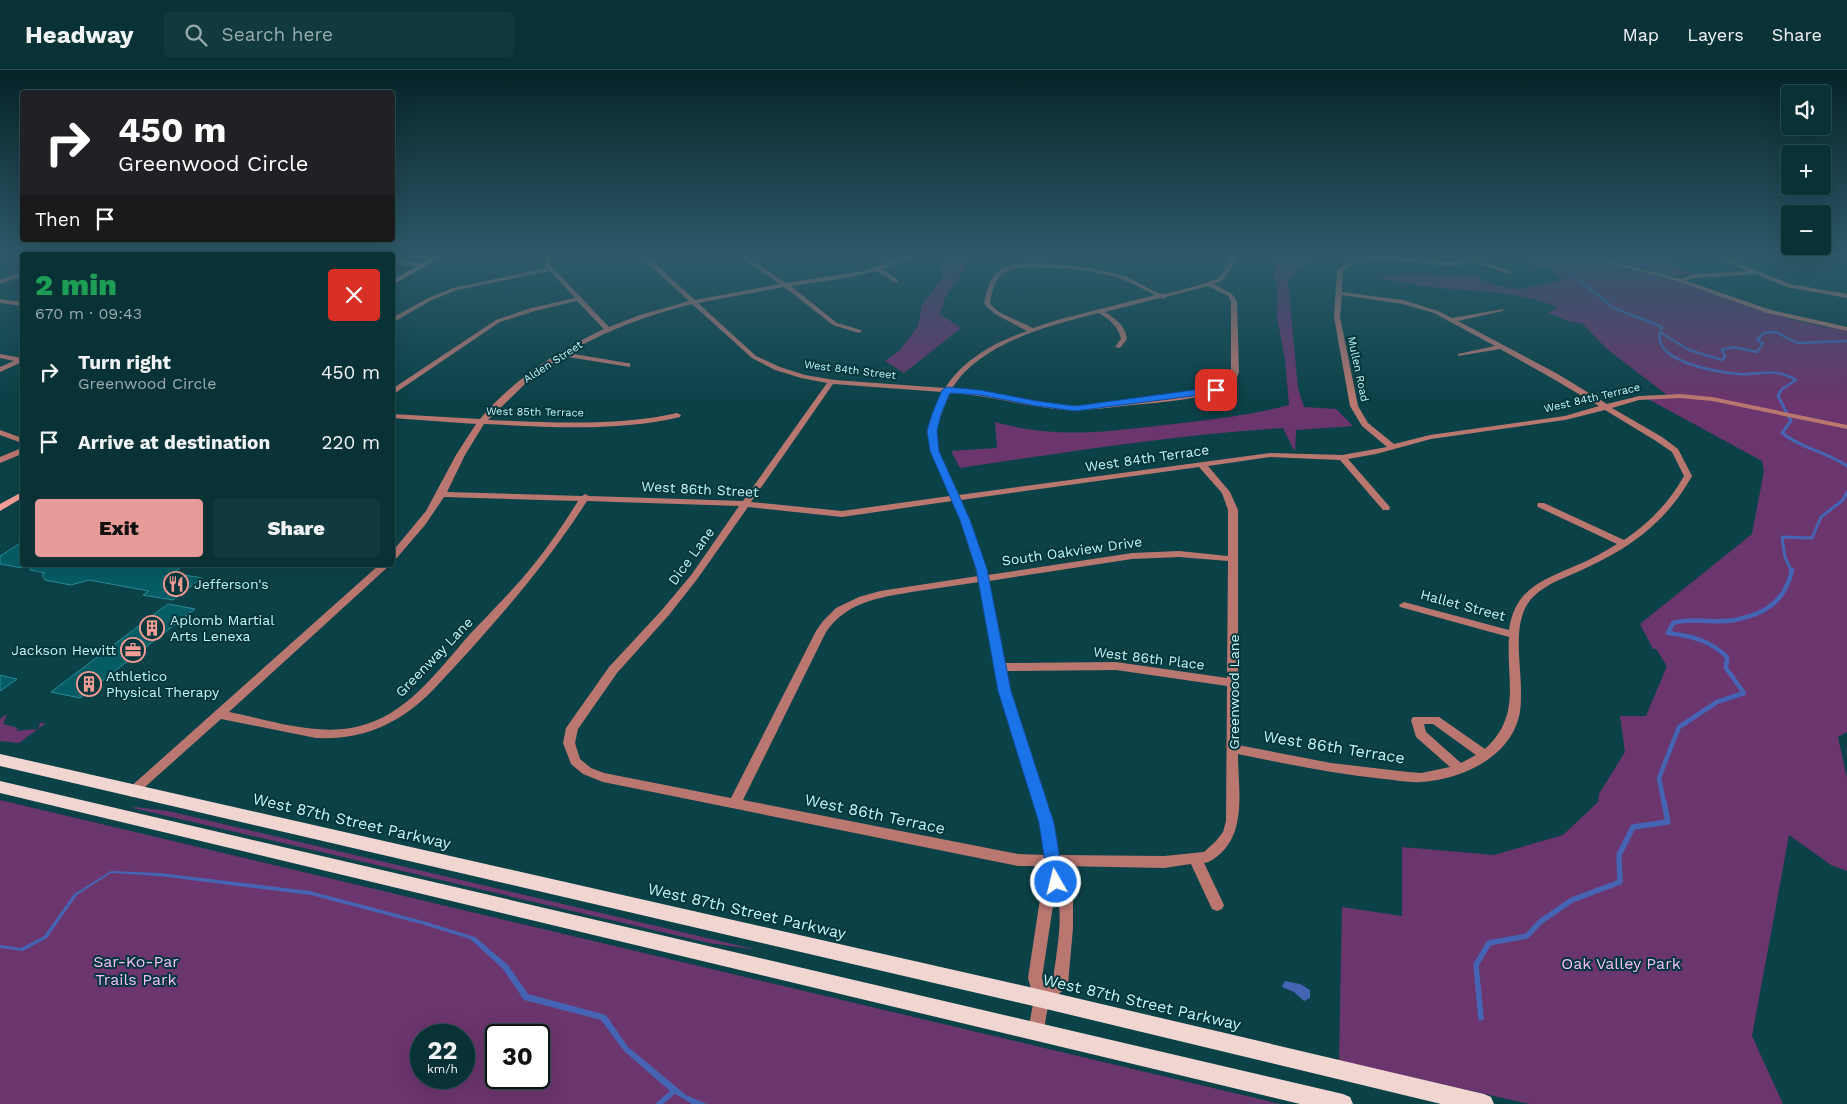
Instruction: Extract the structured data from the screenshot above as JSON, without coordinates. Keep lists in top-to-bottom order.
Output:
{
  "streets": {
    "main road": ["West 87th Street Parkway"],
    "street": [
      "Alden Street",
      "Mullen Road",
      "West 84th Street",
      "West 84th Terrace",
      "West 85th Terrace",
      "West 86th Street",
      "South Oakview Drive",
      "Dice Lane",
      "Hallet Street",
      "Greenway Lane",
      "West 86th Place",
      "Greenwood Lane",
      "West 86th Terrace"
    ]
  },
  "crossings": [
    ["Alden Street", "West 85th Terrace"],
    ["Alden Street", "West 86th Street"],
    ["Mullen Road", "West 84th Terrace"],
    ["West 84th Street", "Dice Lane"],
    ["West 84th Terrace", "West 86th Street"],
    ["West 84th Terrace", "Hallet Street"],
    ["West 84th Terrace", "Greenwood Lane"],
    ["West 86th Street", "Dice Lane"],
    ["West 86th Street", "Greenway Lane"],
    ["South Oakview Drive", "Greenwood Lane"],
    ["South Oakview Drive", "West 86th Terrace"],
    ["Dice Lane", "West 86th Terrace"],
    ["Hallet Street", "West 86th Terrace"],
    ["West 86th Place", "Greenwood Lane"],
    ["Greenwood Lane", "West 86th Terrace"]
  ],
  "parks": ["Sar-Ko-Par Trails Park", "Oak Valley Park"],
  "places": {
    "restaurant": ["Jefferson's"],
    "building": ["Aplomb Martial Arts Lenexa", "Athletico Physical Therapy"],
    "office": ["Jackson Hewitt"]
  },
  "page": {
    "header": "Headway",
    "search": "Search here",
    "nav": ["Map", "Layers", "Share"],
    "map_buttons": ["+", "−"],
    "turn": ["450 m", "Greenwood Circle"],
    "then": "Then",
    "heading": ["2 min", "670 m · 09:43"],
    "list": [
      {
        "name": "Turn right",
        "note": "Greenwood Circle",
        "value": "450 m"
      },
      {
        "name": "Arrive at destination",
        "value": "220 m"
      }
    ],
    "buttons": ["Exit", "Share"],
    "speed": "22 km/h",
    "limit": "30"
  }
}
